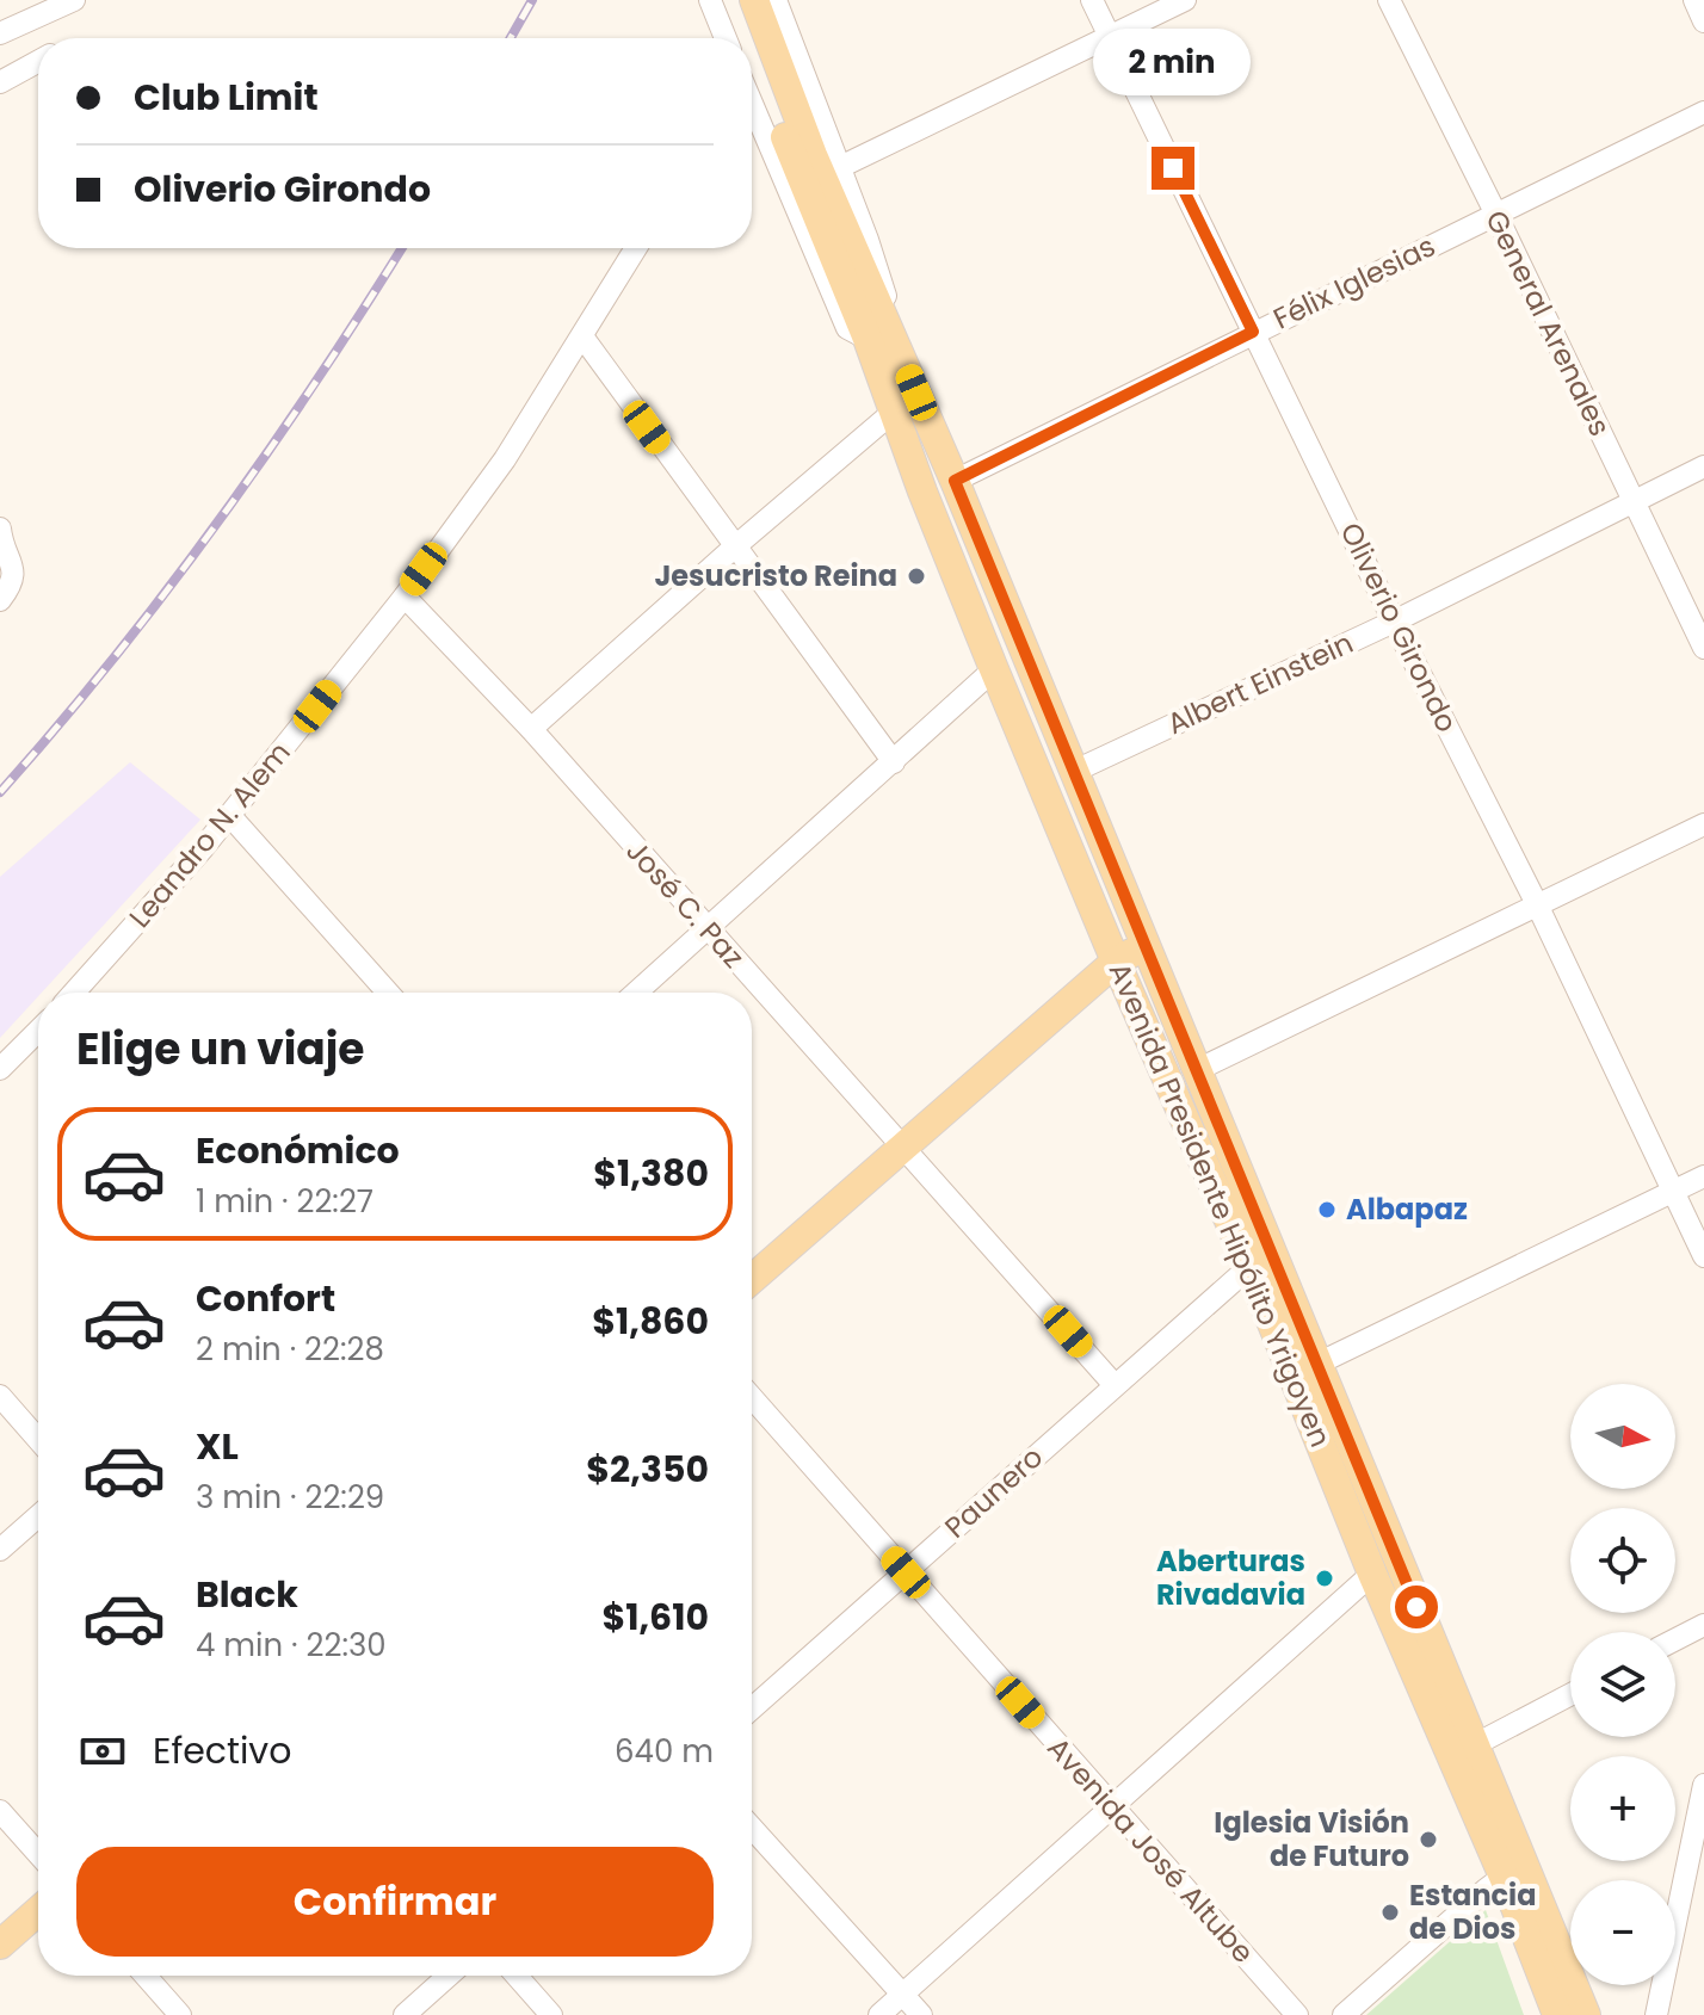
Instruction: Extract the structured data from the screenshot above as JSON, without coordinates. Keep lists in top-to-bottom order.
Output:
{
  "streets": {
    "main road": ["Avenida Presidente Hipólito Yrigoyen"],
    "street": [
      "Félix Iglesias",
      "General Arenales",
      "Oliverio Girondo",
      "Albert Einstein",
      "Leandro N. Alem",
      "José C. Paz",
      "Paunero",
      "Avenida José Altube"
    ]
  },
  "crossings": [
    ["Félix Iglesias", "General Arenales"],
    ["Félix Iglesias", "Oliverio Girondo"],
    ["Félix Iglesias", "Avenida Presidente Hipólito Yrigoyen"],
    ["General Arenales", "Albert Einstein"],
    ["Oliverio Girondo", "Albert Einstein"],
    ["Albert Einstein", "Avenida Presidente Hipólito Yrigoyen"],
    ["Leandro N. Alem", "José C. Paz"],
    ["José C. Paz", "Paunero"],
    ["Avenida Presidente Hipólito Yrigoyen", "Paunero"],
    ["Paunero", "Avenida José Altube"]
  ],
  "places": [
    "Jesucristo Reina",
    "Albapaz",
    "Aberturas Rivadavia",
    "Iglesia Visión de Futuro",
    "Estancia de Dios"
  ],
  "north": "right",
  "page": {
    "bubble": "2 min",
    "banner": ["Club Limit", "Oliverio Girondo"],
    "heading": "Elige un viaje",
    "list": [
      {
        "name": "Económico",
        "note": "1 min · 22:27",
        "value": "$1,380"
      },
      {
        "name": "Confort",
        "note": "2 min · 22:28",
        "value": "$1,860"
      },
      {
        "name": "XL",
        "note": "3 min · 22:29",
        "value": "$2,350"
      },
      {
        "name": "Black",
        "note": "4 min · 22:30",
        "value": "$1,610"
      }
    ],
    "map_buttons": ["+", "−"],
    "pay": ["Efectivo", "640 m"],
    "buttons": "Confirmar"
  }
}
